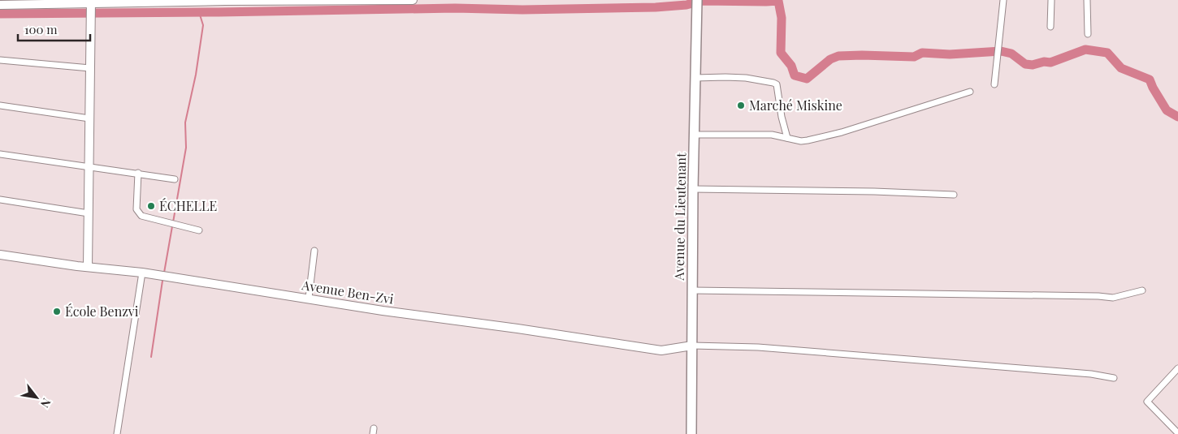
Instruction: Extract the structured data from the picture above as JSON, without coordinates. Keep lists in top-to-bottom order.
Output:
{
  "streets": {
    "main road": ["Avenue du Lieutenant"],
    "street": ["Avenue Ben-Zvi"]
  },
  "crossings": [
    ["Avenue du Lieutenant", "Avenue Ben-Zvi"]
  ],
  "places": ["Marché Miskine", "ÉCHELLE", "École Benzvi"],
  "scale_bar": "100 m",
  "north": "bottom right"
}
